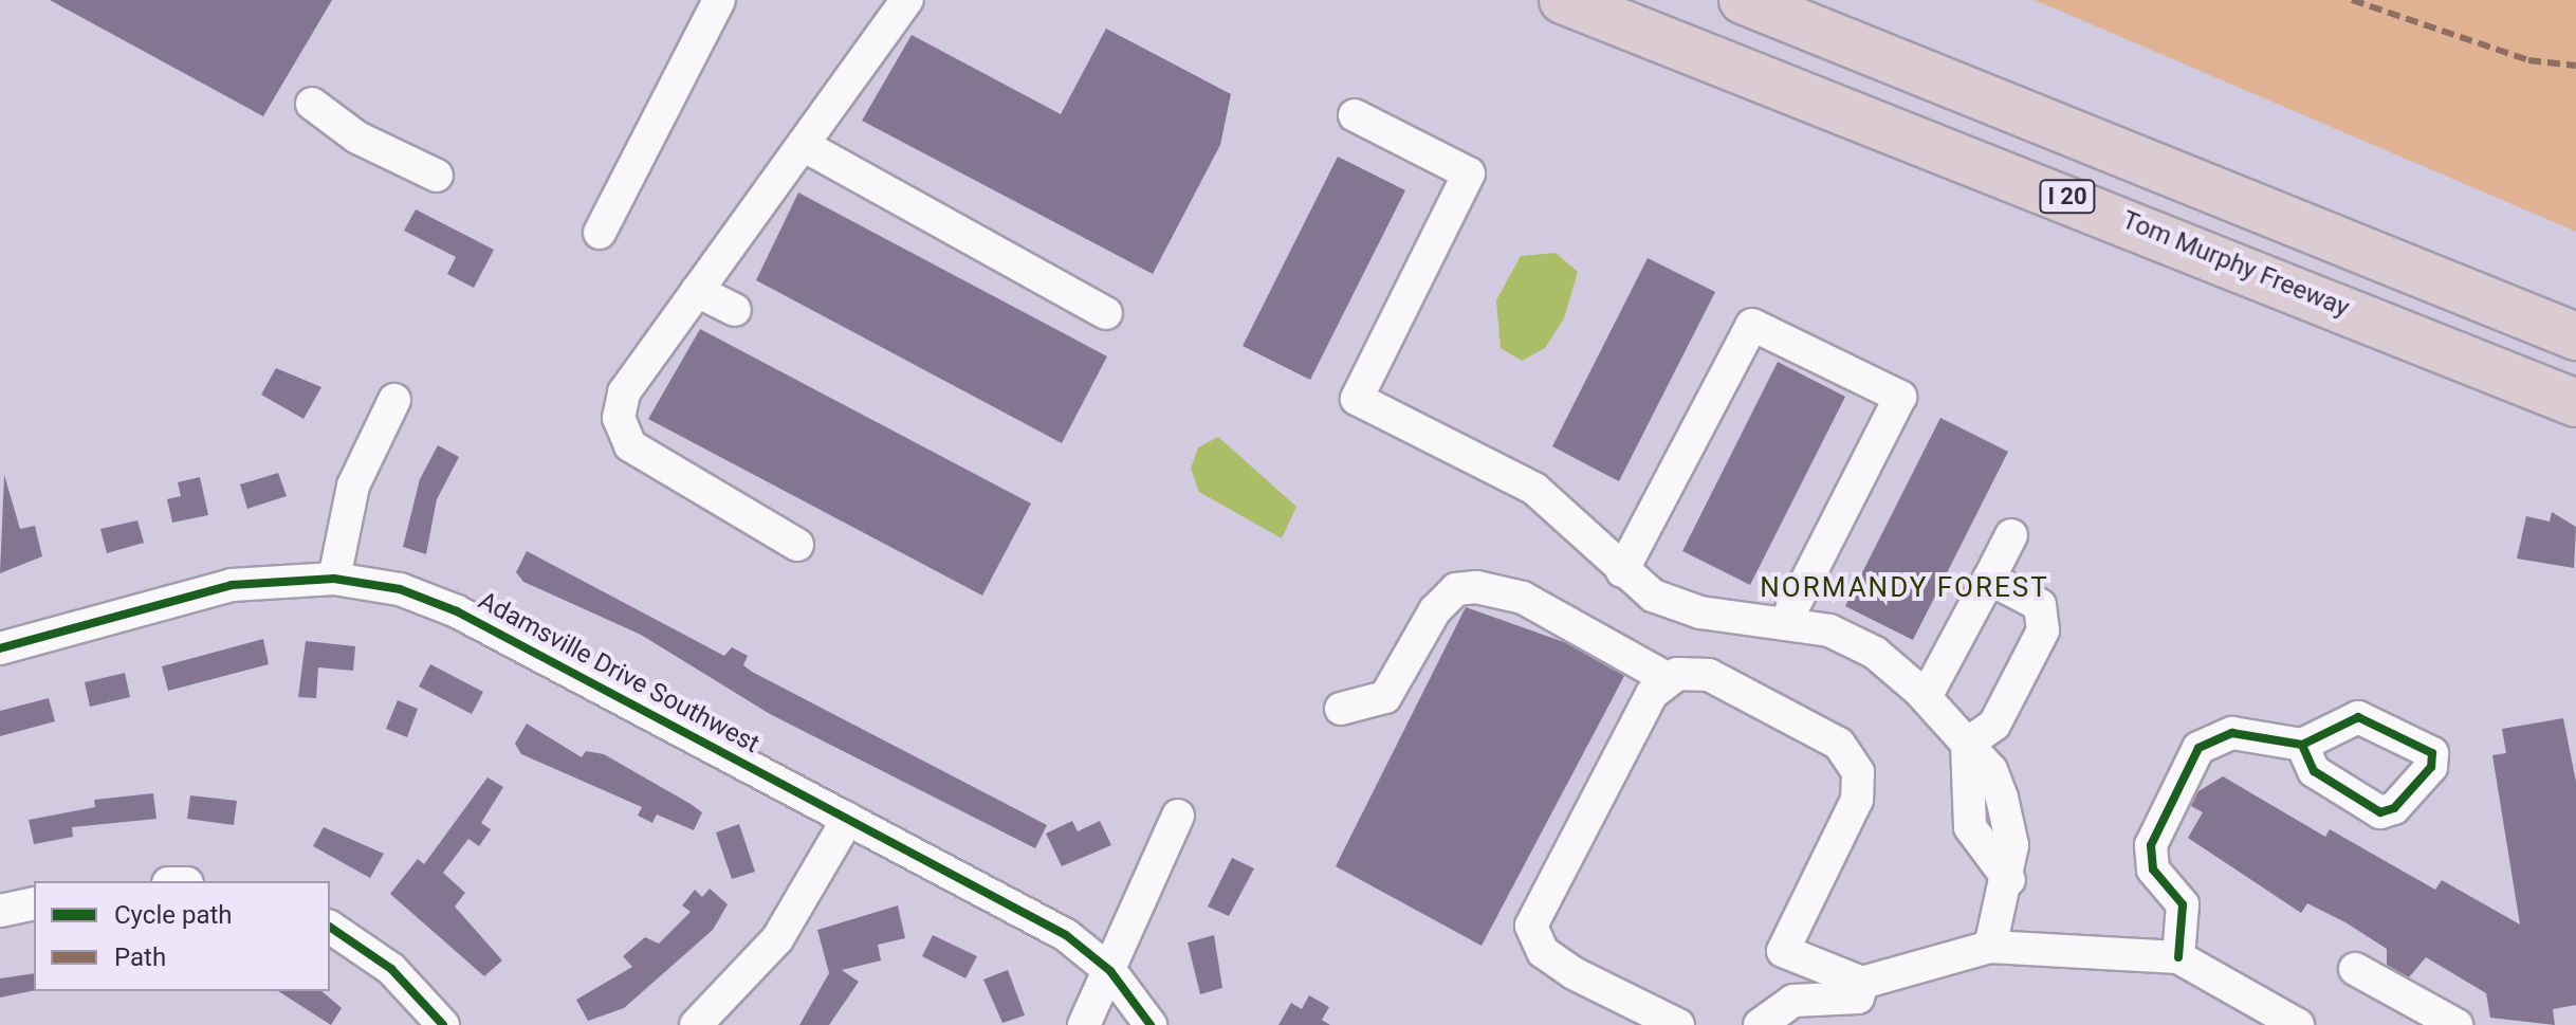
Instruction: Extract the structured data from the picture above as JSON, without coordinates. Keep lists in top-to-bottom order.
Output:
{
  "streets": {
    "highway": ["I 20", "Tom Murphy Freeway"],
    "street": ["Adamsville Drive Southwest"]
  },
  "districts": ["NORMANDY FOREST"],
  "legend": ["Cycle path", "Path"]
}
